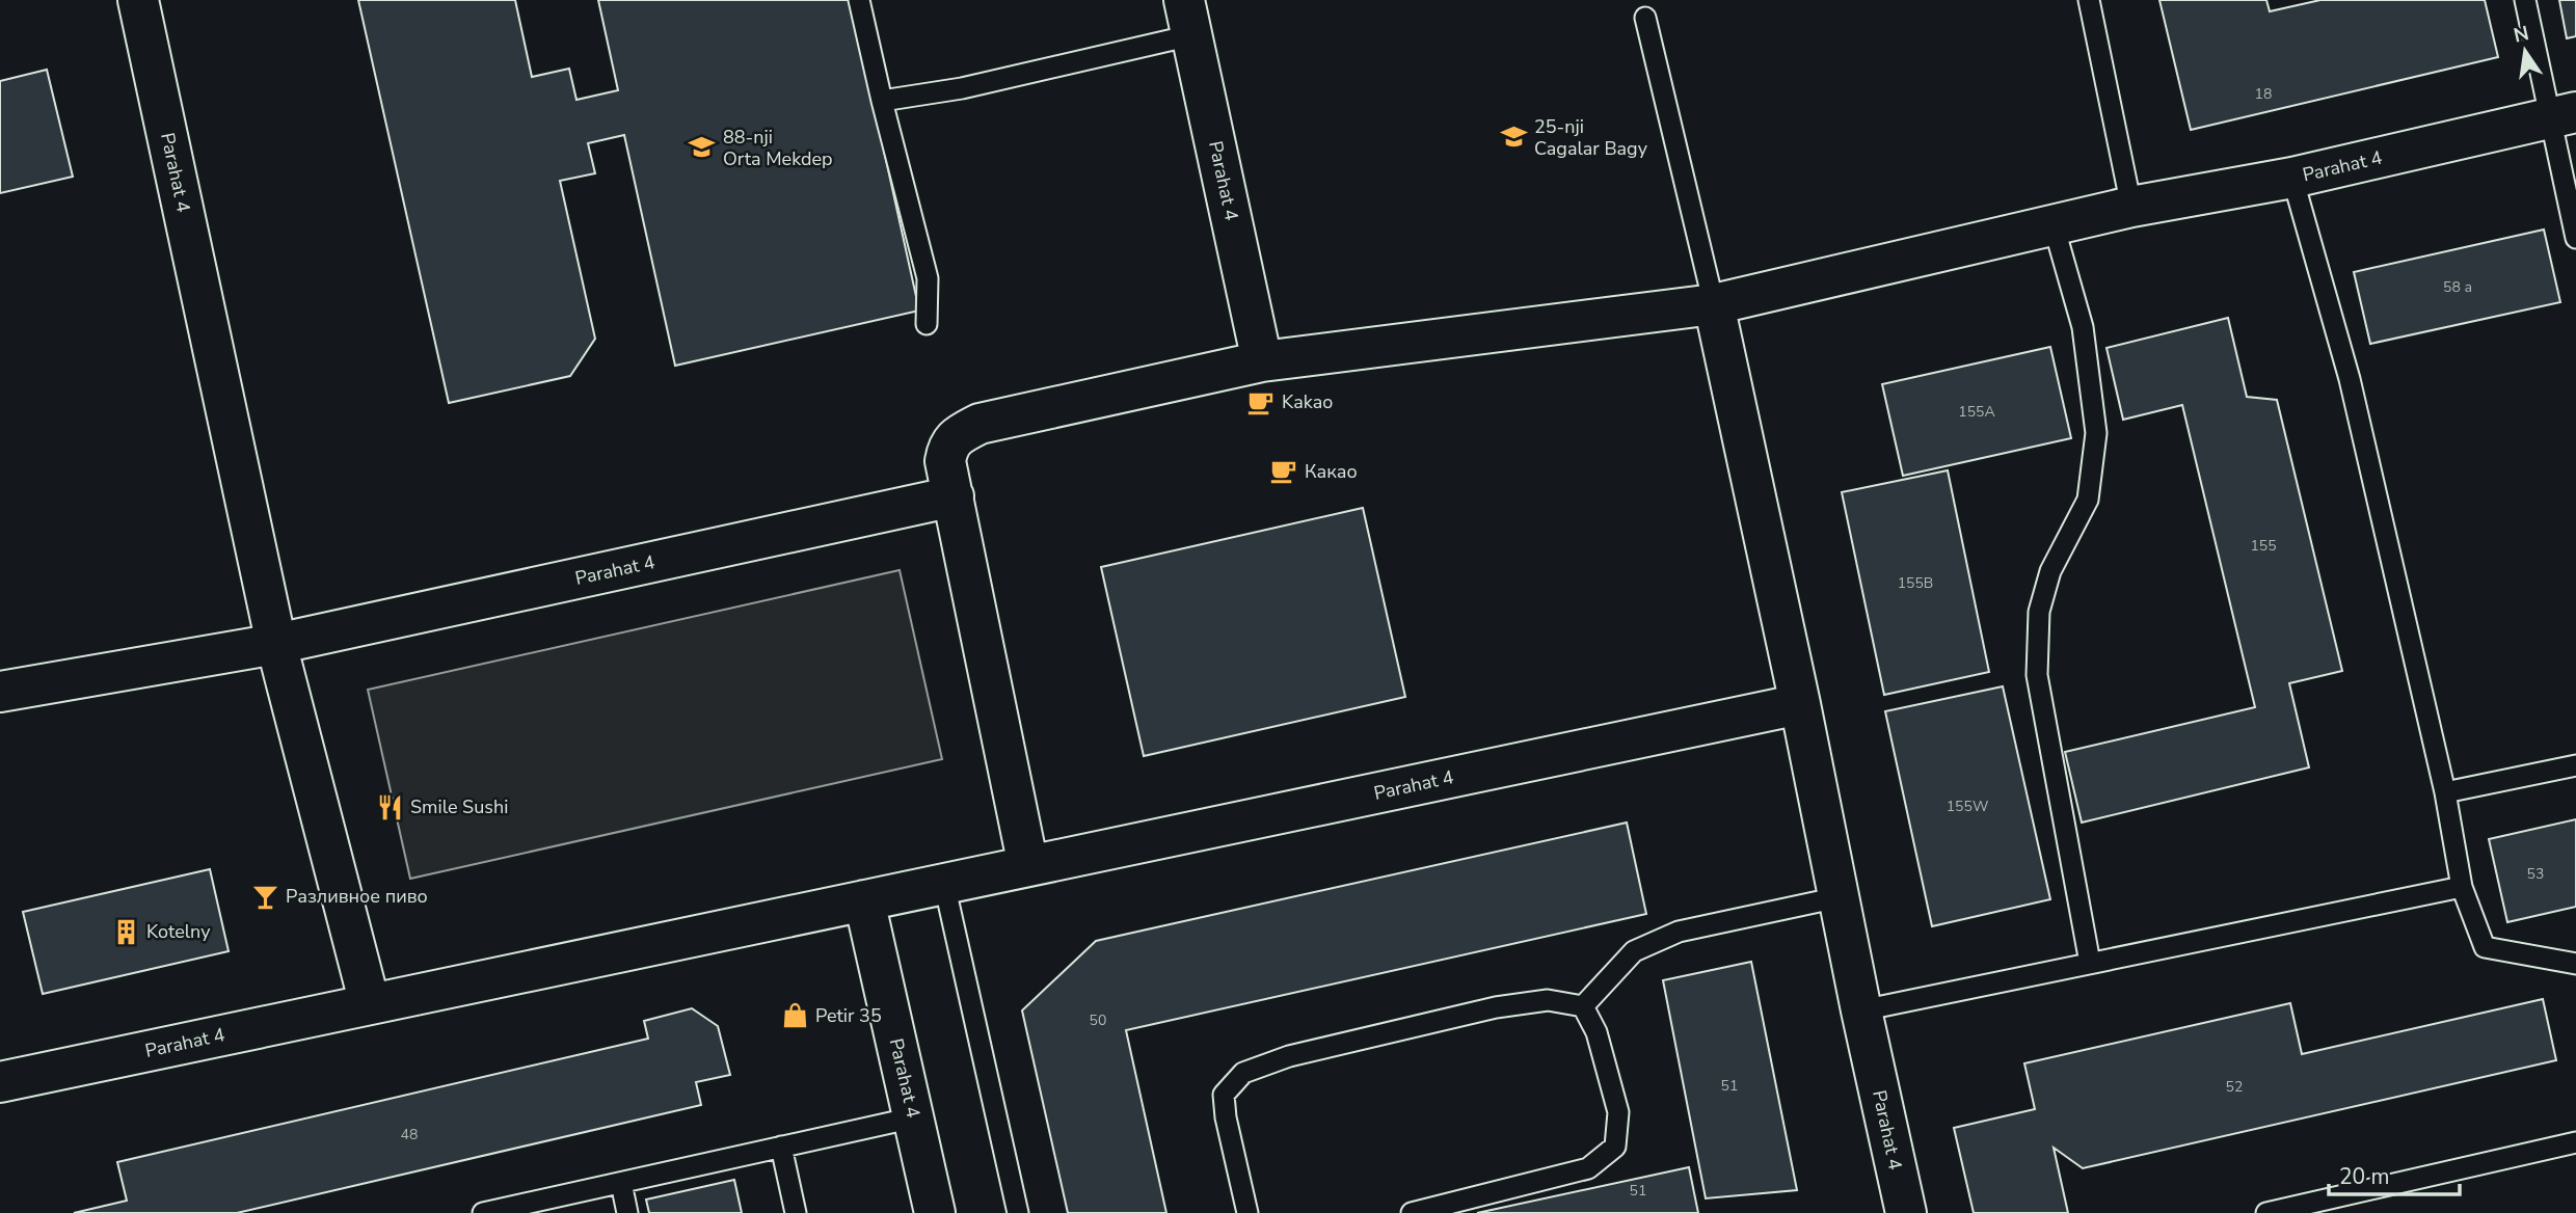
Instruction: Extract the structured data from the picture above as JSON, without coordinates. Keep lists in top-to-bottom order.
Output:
{
  "streets": {
    "street": ["Parahat 4"]
  },
  "places": {
    "school or university": ["25-nji Cagalar Bagy", "88-nji Orta Mekdep"],
    "cafe": ["Kakao", "Какао"],
    "restaurant": ["Smile Sushi"],
    "bar": ["Разливное пиво"],
    "building": ["Kotelny"],
    "shop": ["Petir 35"]
  },
  "house_numbers": [
    "18",
    "58 а",
    "155A",
    "155",
    "155B",
    "155W",
    "53",
    "50",
    "51",
    "52",
    "48",
    "51"
  ],
  "scale_bar": "20 m",
  "north": "top"
}
